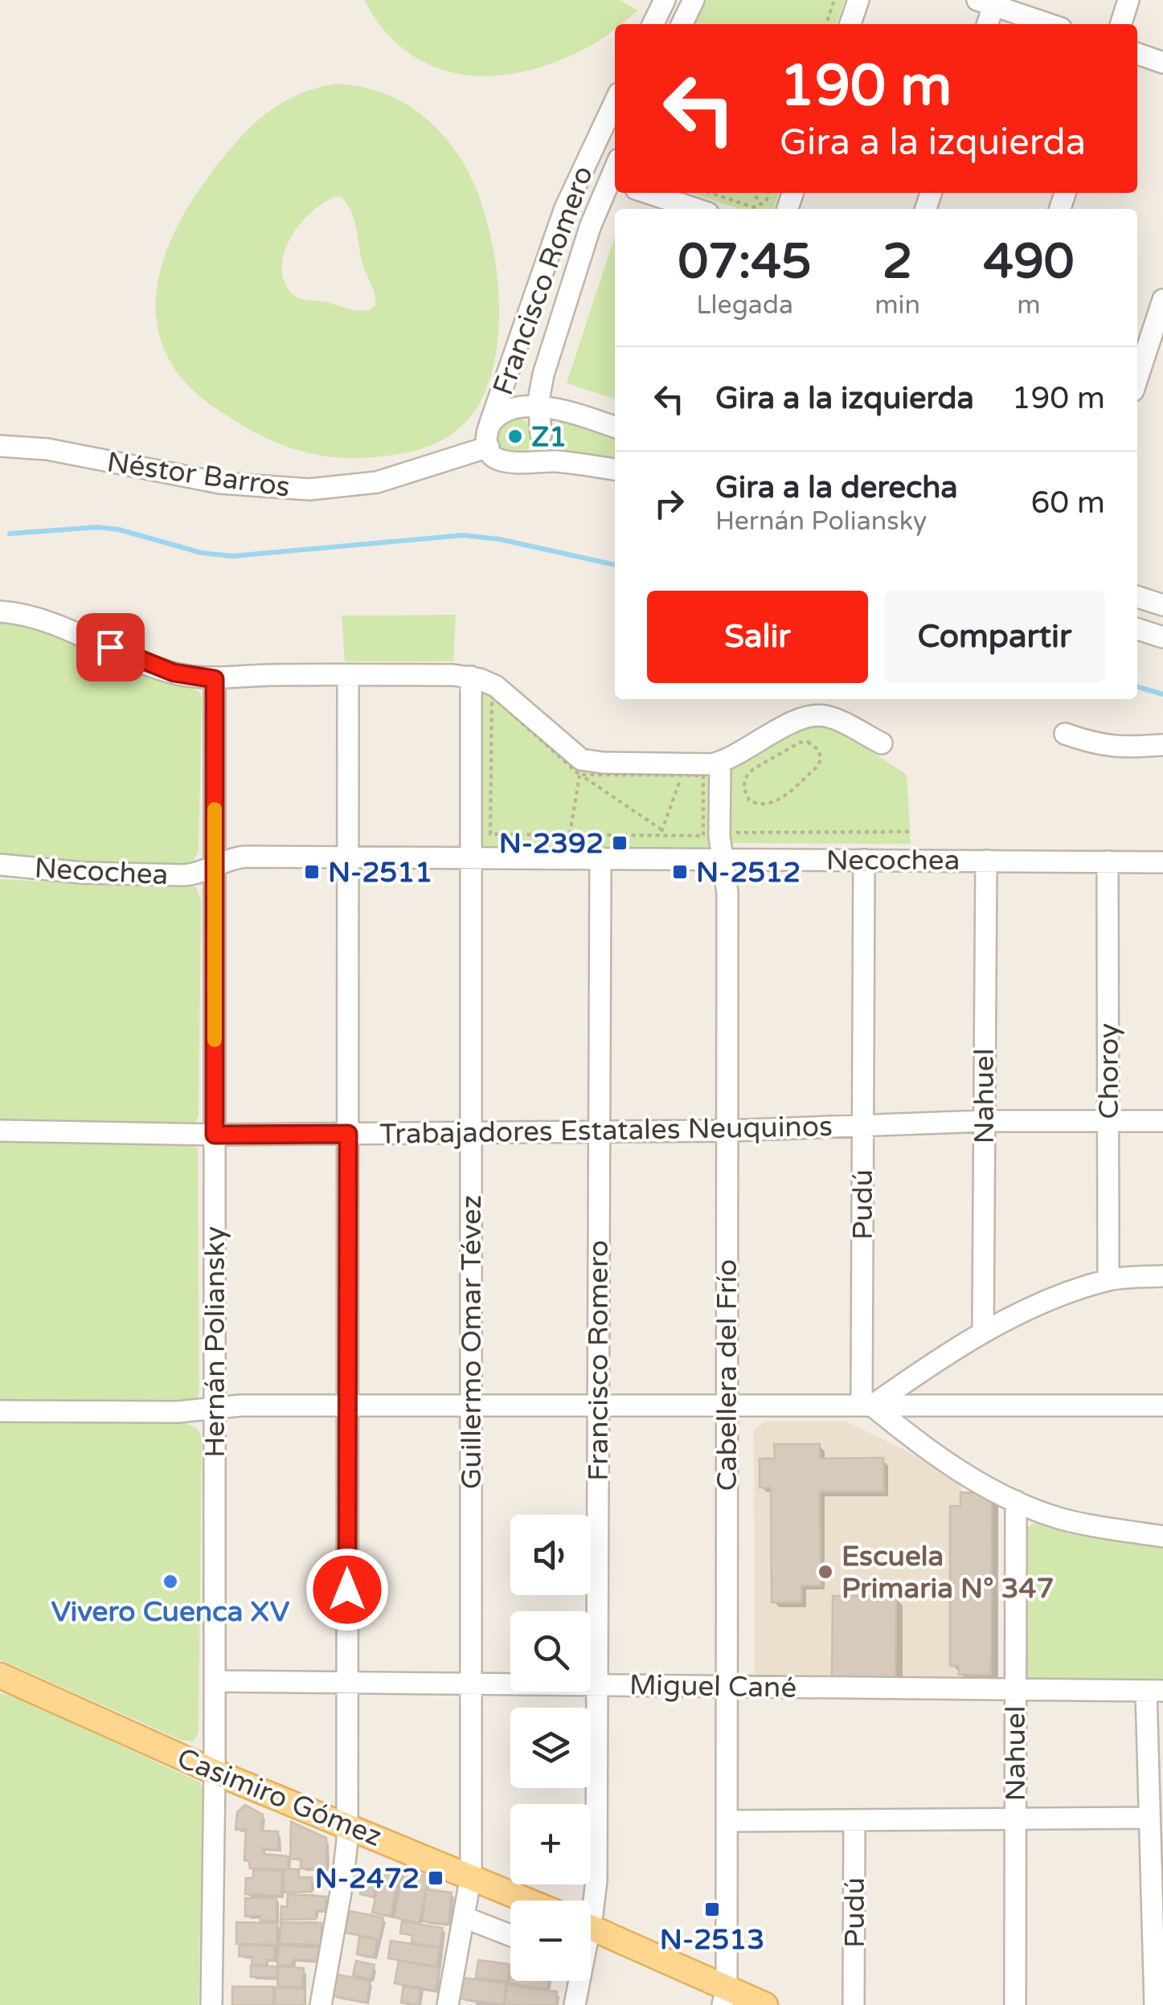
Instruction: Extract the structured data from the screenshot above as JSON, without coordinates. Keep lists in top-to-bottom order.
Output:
{
  "streets": {
    "main road": ["Casimiro Gómez"],
    "street": [
      "Francisco Romero",
      "Néstor Barros",
      "Necochea",
      "Choroy",
      "Nahuel",
      "Trabajadores Estatales Neuquinos",
      "Pudú",
      "Hernán Poliansky",
      "Guillermo Omar Tévez",
      "Cabellera del Frío",
      "Miguel Cané"
    ]
  },
  "crossings": [
    ["Francisco Romero", "Néstor Barros"],
    ["Francisco Romero", "Necochea"],
    ["Francisco Romero", "Trabajadores Estatales Neuquinos"],
    ["Francisco Romero", "Miguel Cané"],
    ["Necochea", "Choroy"],
    ["Necochea", "Nahuel"],
    ["Necochea", "Pudú"],
    ["Necochea", "Hernán Poliansky"],
    ["Necochea", "Guillermo Omar Tévez"],
    ["Necochea", "Cabellera del Frío"],
    ["Choroy", "Trabajadores Estatales Neuquinos"],
    ["Nahuel", "Trabajadores Estatales Neuquinos"],
    ["Nahuel", "Miguel Cané"],
    ["Trabajadores Estatales Neuquinos", "Pudú"],
    ["Trabajadores Estatales Neuquinos", "Hernán Poliansky"],
    ["Trabajadores Estatales Neuquinos", "Guillermo Omar Tévez"],
    ["Trabajadores Estatales Neuquinos", "Cabellera del Frío"],
    ["Hernán Poliansky", "Miguel Cané"],
    ["Hernán Poliansky", "Casimiro Gómez"],
    ["Guillermo Omar Tévez", "Miguel Cané"],
    ["Guillermo Omar Tévez", "Casimiro Gómez"],
    ["Cabellera del Frío", "Miguel Cané"]
  ],
  "places": {
    "other": ["Z1", "Escuela Primaria N° 347", "Vivero Cuenca XV"],
    "transit": [
      "N-2392",
      "N-2511",
      "N-2512",
      "N-2472",
      "N-2513"
    ]
  },
  "page": {
    "turn": ["190 m", "Gira a la izquierda"],
    "eta": [
      "07:45",
      "Llegada",
      "2",
      "min",
      "490",
      "m"
    ],
    "list": [
      {
        "name": "Gira a la izquierda",
        "value": "190 m"
      },
      {
        "name": "Gira a la derecha",
        "note": "Hernán Poliansky",
        "value": "60 m"
      }
    ],
    "buttons": ["Salir", "Compartir"],
    "map_buttons": ["+", "−"]
  }
}
